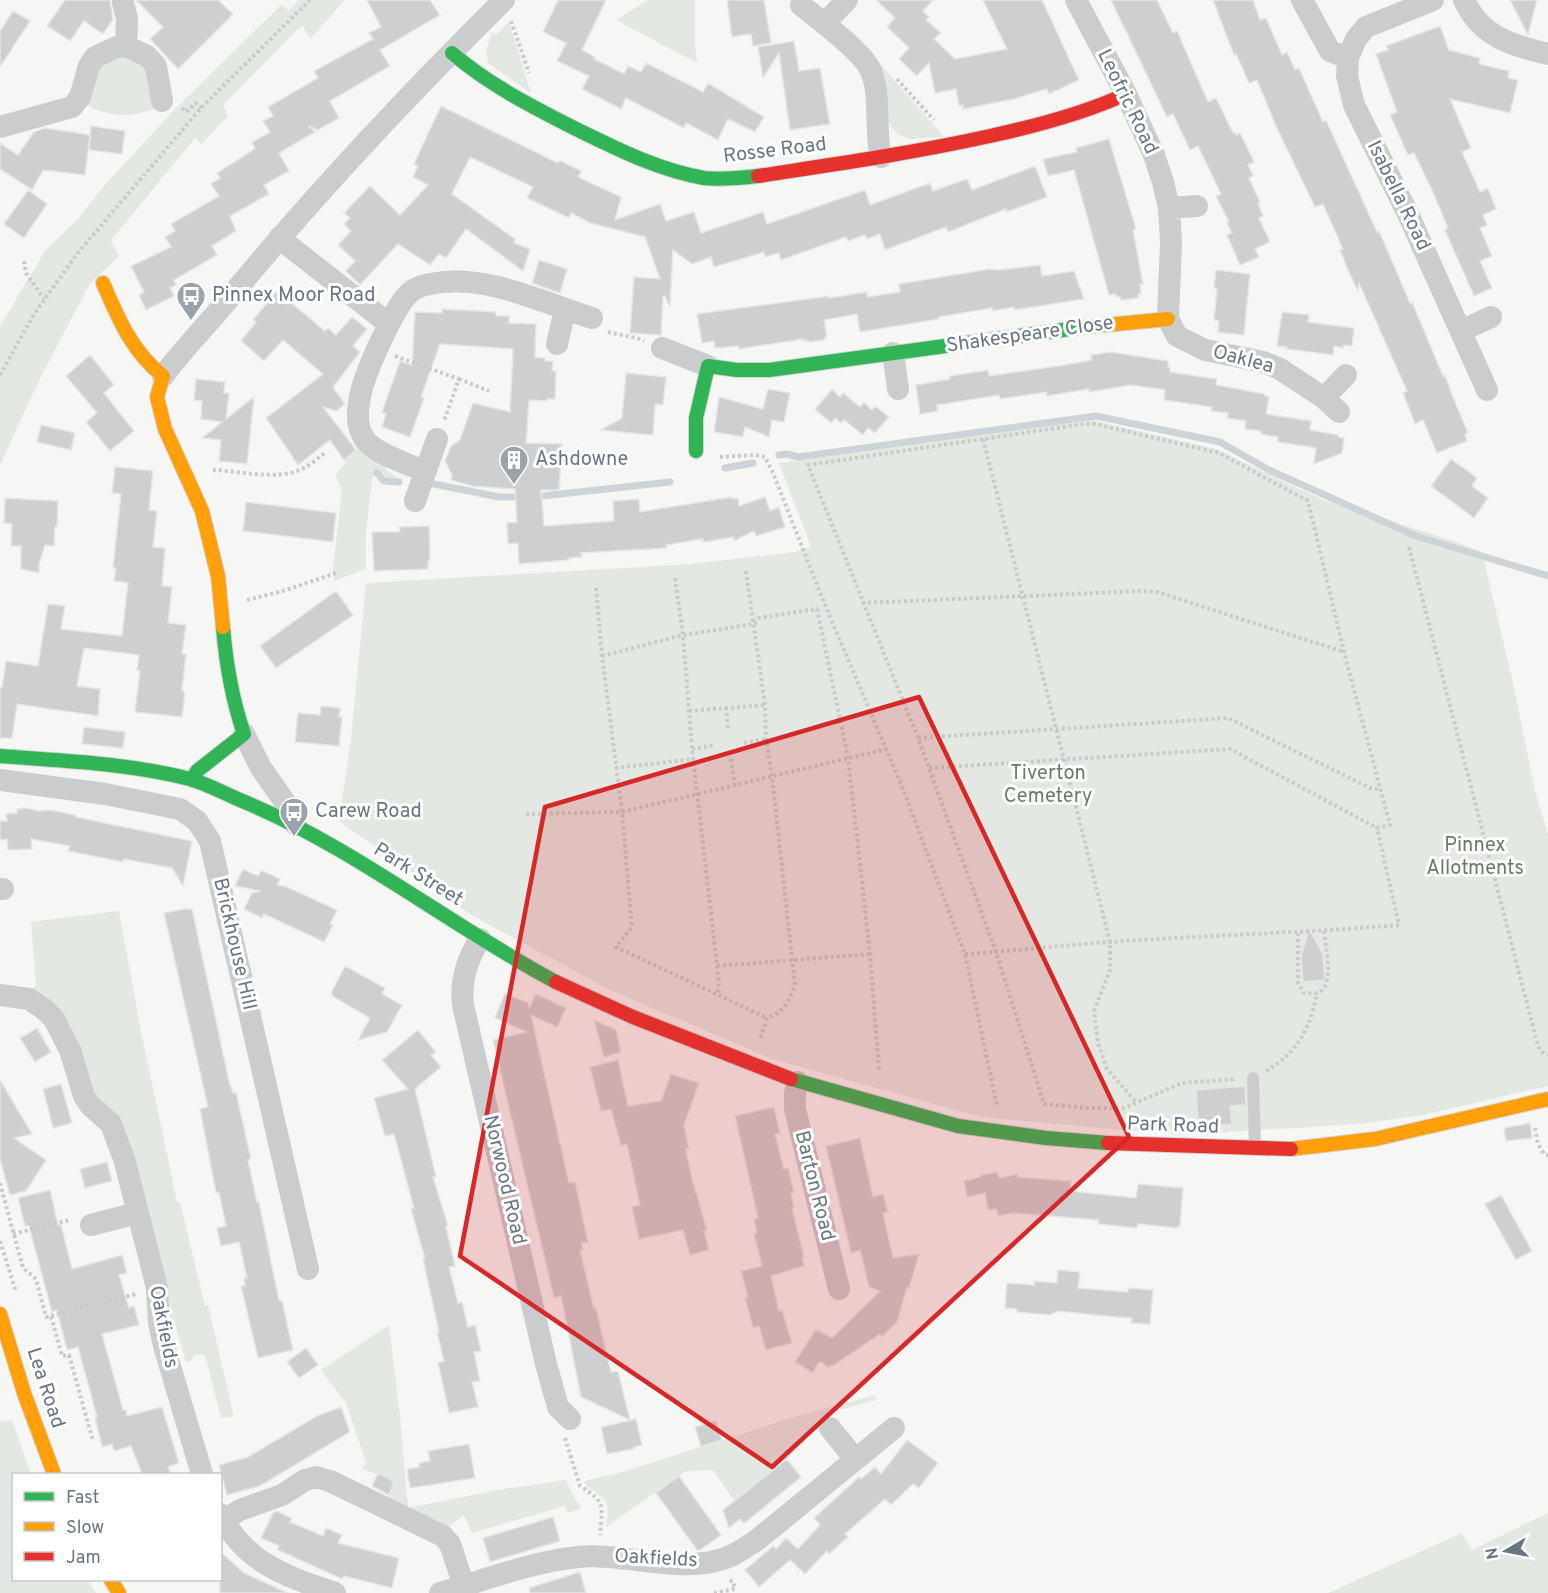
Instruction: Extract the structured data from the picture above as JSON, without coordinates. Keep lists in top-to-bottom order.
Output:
{
  "streets": {
    "street": [
      "Leofric Road",
      "Rosse Road",
      "Isabella Road",
      "Shakespeare Close",
      "Oaklea",
      "Park Street",
      "Brickhouse Hill",
      "Park Road",
      "Norwood Road",
      "Barton Road",
      "Oakfields",
      "Lea Road"
    ]
  },
  "crossings": [
    ["Leofric Road", "Rosse Road"],
    ["Leofric Road", "Shakespeare Close"],
    ["Leofric Road", "Oaklea"],
    ["Shakespeare Close", "Oaklea"],
    ["Park Street", "Park Road"],
    ["Park Street", "Norwood Road"],
    ["Park Street", "Barton Road"],
    ["Park Road", "Barton Road"]
  ],
  "parks": ["Tiverton Cemetery", "Pinnex Allotments"],
  "places": {
    "bus stop": ["Pinnex Moor Road", "Carew Road"],
    "building": ["Ashdowne"]
  },
  "legend": ["Fast", "Slow", "Jam"],
  "north": "left"
}
